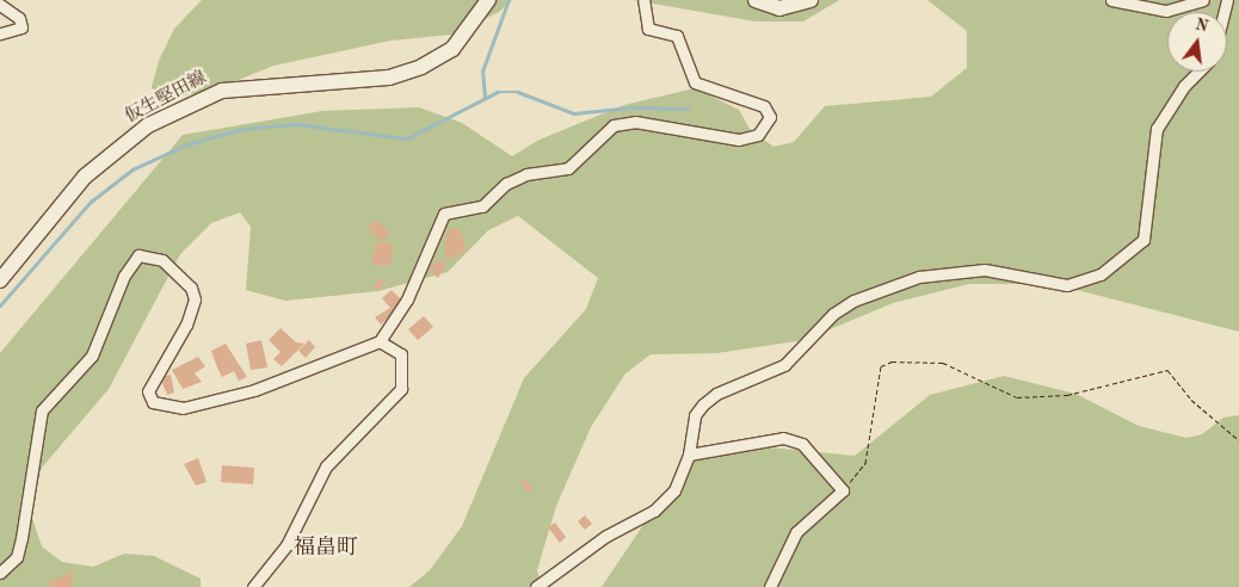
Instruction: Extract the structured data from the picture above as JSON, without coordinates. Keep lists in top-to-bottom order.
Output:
{
  "streets": {
    "main road": ["仮生堅田線"]
  },
  "districts": ["福畠町"],
  "north": "top"
}
